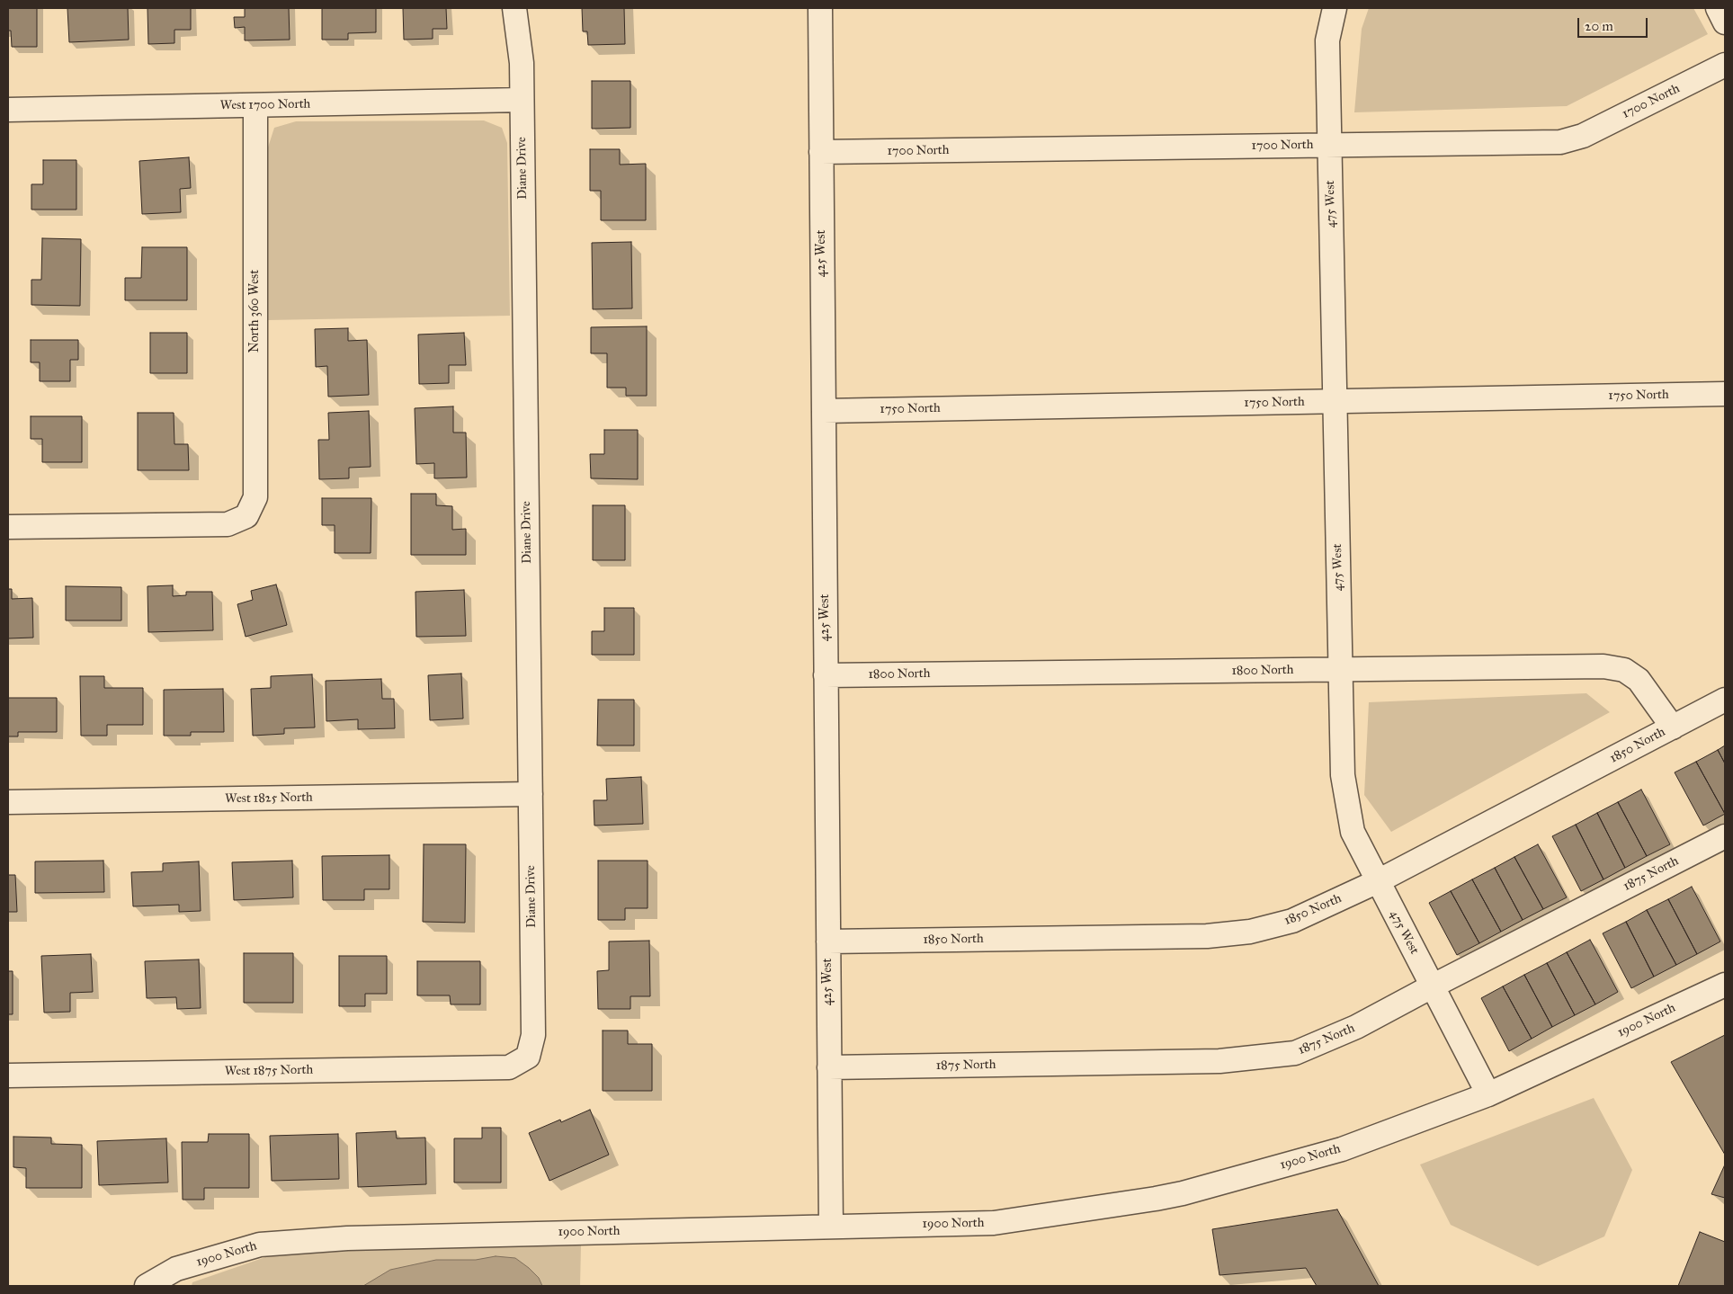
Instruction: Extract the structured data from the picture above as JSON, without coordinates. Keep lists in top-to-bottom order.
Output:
{
  "streets": {
    "street": [
      "1700 North",
      "West 1700 North",
      "Diane Drive",
      "475 West",
      "425 West",
      "North 360 West",
      "1750 North",
      "1800 North",
      "1850 North",
      "West 1825 North",
      "1875 North",
      "1900 North",
      "West 1875 North"
    ]
  },
  "crossings": [
    ["1700 North", "475 West"],
    ["1700 North", "425 West"],
    ["West 1700 North", "Diane Drive"],
    ["West 1700 North", "North 360 West"],
    ["Diane Drive", "West 1825 North"],
    ["Diane Drive", "West 1875 North"],
    ["475 West", "1750 North"],
    ["475 West", "1800 North"],
    ["475 West", "1850 North"],
    ["475 West", "1875 North"],
    ["475 West", "1900 North"],
    ["425 West", "1750 North"],
    ["425 West", "1800 North"],
    ["425 West", "1850 North"],
    ["425 West", "1875 North"],
    ["425 West", "1900 North"],
    ["1800 North", "1850 North"]
  ],
  "scale_bar": "20 m"
}
